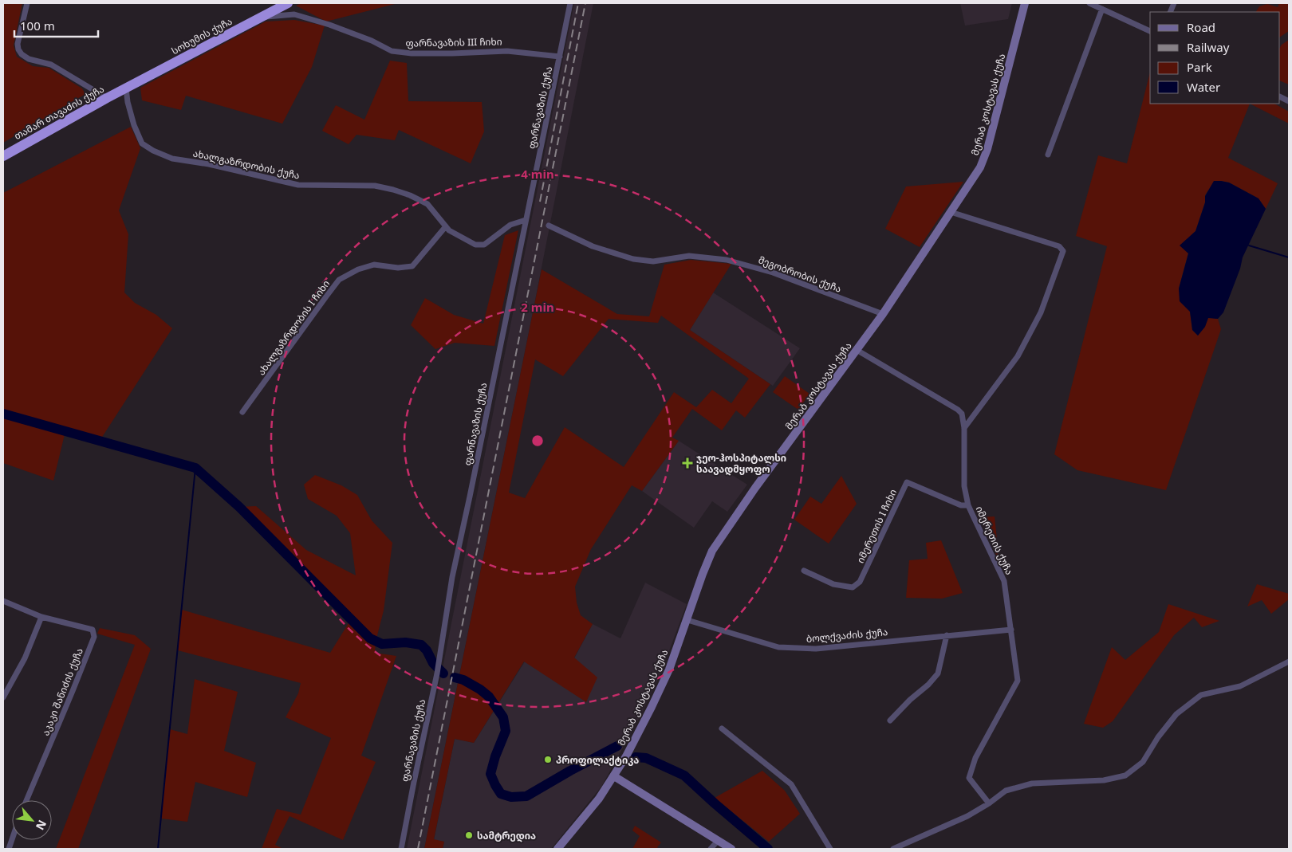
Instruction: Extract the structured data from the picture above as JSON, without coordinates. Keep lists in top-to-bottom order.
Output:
{
  "streets": {
    "highway": ["სოხუმის ქუჩა", "თამარ თავაძის ქუჩა"],
    "main road": ["მერაბ კოსტავას ქუჩა"],
    "street": [
      "ფარნავაზის III ჩიხი",
      "ფარნავაზის ქუჩა",
      "ახალგაზრდობის ქუჩა",
      "მეგობრობის ქუჩა",
      "ახალგაზრდობის I ჩიხი",
      "იმერეთის I ჩიხი",
      "იმერეთის ქუჩა",
      "ბოლქვაძის ქუჩა",
      "აკაკი შანიძის ქუჩა"
    ]
  },
  "crossings": [
    ["სოხუმის ქუჩა", "ფარნავაზის III ჩიხი"],
    ["სოხუმის ქუჩა", "თამარ თავაძის ქუჩა"],
    ["სოხუმის ქუჩა", "ახალგაზრდობის ქუჩა"],
    ["ფარნავაზის III ჩიხი", "ფარნავაზის ქუჩა"],
    ["მერაბ კოსტავას ქუჩა", "მეგობრობის ქუჩა"],
    ["მერაბ კოსტავას ქუჩა", "იმერეთის ქუჩა"],
    ["მერაბ კოსტავას ქუჩა", "ბოლქვაძის ქუჩა"],
    ["ფარნავაზის ქუჩა", "ახალგაზრდობის ქუჩა"],
    ["თამარ თავაძის ქუჩა", "ახალგაზრდობის ქუჩა"],
    ["ახალგაზრდობის ქუჩა", "ახალგაზრდობის I ჩიხი"],
    ["იმერეთის I ჩიხი", "იმერეთის ქუჩა"],
    ["იმერეთის ქუჩა", "ბოლქვაძის ქუჩა"]
  ],
  "places": {
    "health": ["ჯეო-ჰოსპიტალსი საავადმყოფო"],
    "other": ["პროფილაქტიკა", "სამტრედია"]
  },
  "legend": [
    "Road",
    "Railway",
    "Park",
    "Water"
  ],
  "scale_bar": "100 m",
  "north": "bottom right",
  "rings": ["4 min", "2 min"]
}
